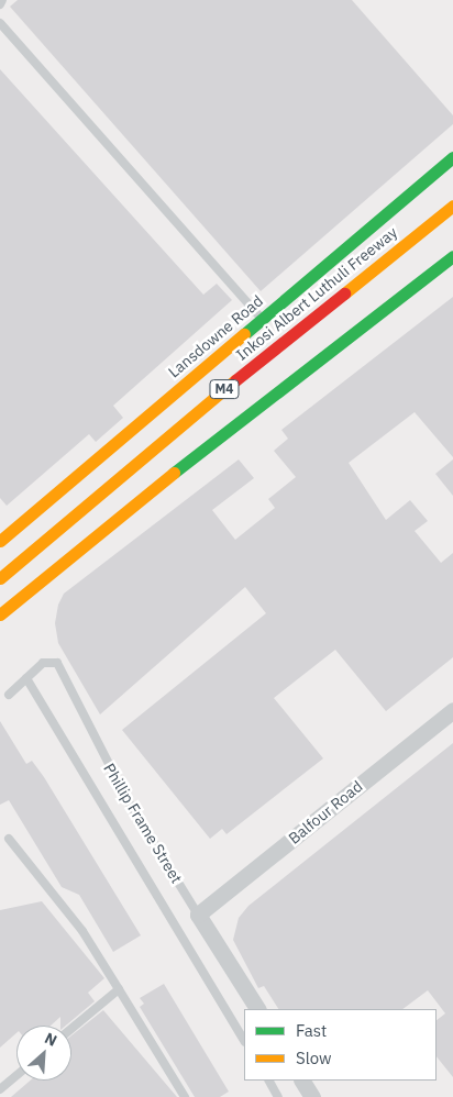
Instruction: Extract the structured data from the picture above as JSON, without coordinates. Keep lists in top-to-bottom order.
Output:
{
  "streets": {
    "main road": ["Inkosi Albert Luthuli Freeway", "Lansdowne Road", "M4"],
    "street": ["Balfour Road", "Phillip Frame Street"]
  },
  "crossings": [
    ["Balfour Road", "Phillip Frame Street"]
  ],
  "legend": ["Fast", "Slow"],
  "north": "top right"
}
